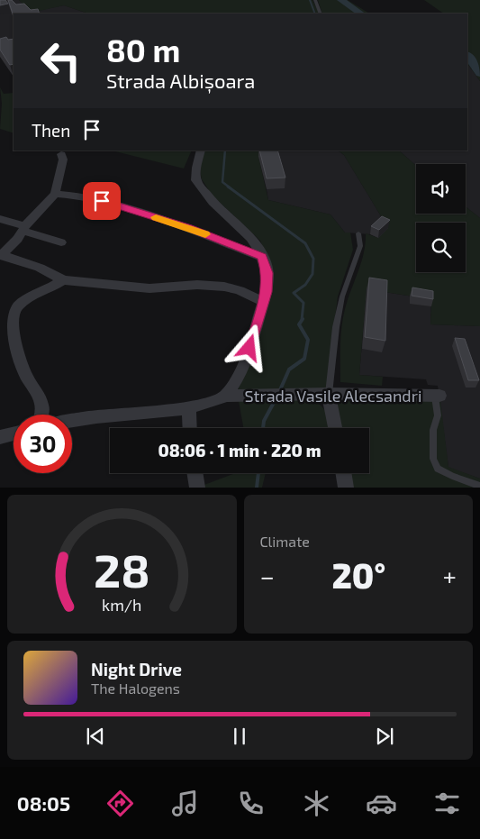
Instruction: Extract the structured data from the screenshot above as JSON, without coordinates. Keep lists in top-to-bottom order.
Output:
{
  "streets": {
    "street": ["Strada Vasile Alecsandri"]
  },
  "page": {
    "turn": ["80 m", "Strada Albișoara"],
    "then": "Then",
    "limit": "30",
    "trip": "08:06 · 1 min · 220 m",
    "tile": "Climate",
    "heat": ["−", "20°", "+"],
    "song": ["Night Drive", "The Halogens"],
    "tabs": "08:05",
    "gauge": ["28", "km/h"]
  }
}
